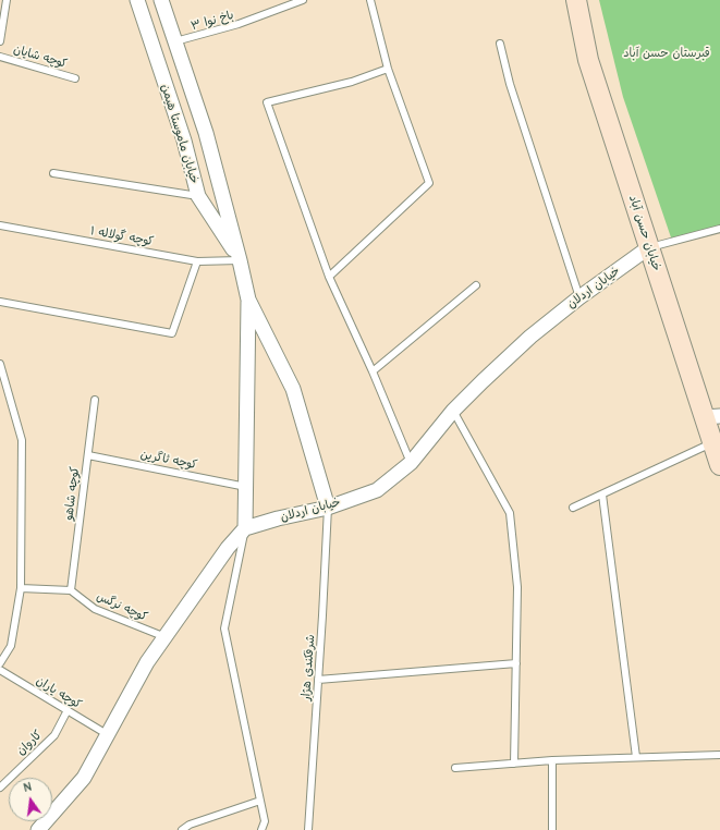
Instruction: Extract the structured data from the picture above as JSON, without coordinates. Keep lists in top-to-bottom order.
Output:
{
  "streets": {
    "main road": ["خیابان حسن آباد"],
    "street": ["خیابان ماموستا هیمن", "خیابان اردلان"],
    "lane": [
      "باخ نوا ۳",
      "کوچه شایان",
      "کوچه گولاله ۱",
      "کوچه ئاگرین",
      "کوچه شاهو",
      "کوچه نرگس",
      "شرفکندی هژار",
      "کوچه یاران",
      "کاروان"
    ]
  },
  "crossings": [
    ["باخ نوا ۳", "خیابان ماموستا هیمن"],
    ["خیابان ماموستا هیمن", "کوچه گولاله ۱"],
    ["خیابان ماموستا هیمن", "خیابان اردلان"],
    ["خیابان ماموستا هیمن", "شرفکندی هژار"],
    ["خیابان حسن آباد", "خیابان اردلان"],
    ["خیابان اردلان", "کوچه نرگس"],
    ["خیابان اردلان", "شرفکندی هژار"],
    ["خیابان اردلان", "کوچه یاران"],
    ["کوچه ئاگرین", "کوچه شاهو"],
    ["کوچه شاهو", "کوچه نرگس"],
    ["کوچه یاران", "کاروان"]
  ],
  "parks": ["قبرستان حسن آباد"],
  "north": "top"
}
